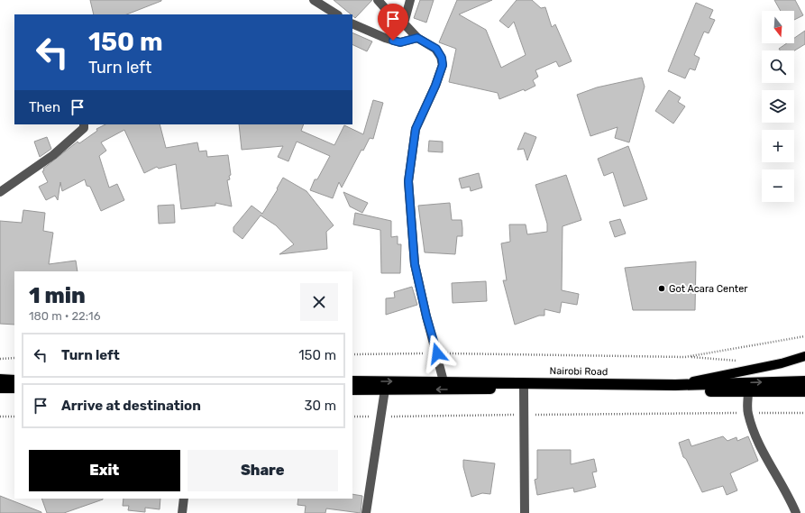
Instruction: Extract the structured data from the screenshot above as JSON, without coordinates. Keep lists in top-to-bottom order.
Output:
{
  "streets": {
    "highway": ["Nairobi Road"]
  },
  "places": ["Got Acara Center"],
  "north": "bottom",
  "page": {
    "map_buttons": ["+", "−"],
    "turn": ["150 m", "Turn left"],
    "then": "Then",
    "heading": ["1 min", "180 m · 22:16"],
    "list": [
      {
        "name": "Turn left",
        "value": "150 m"
      },
      {
        "name": "Arrive at destination",
        "value": "30 m"
      }
    ],
    "buttons": ["Exit", "Share"]
  }
}
